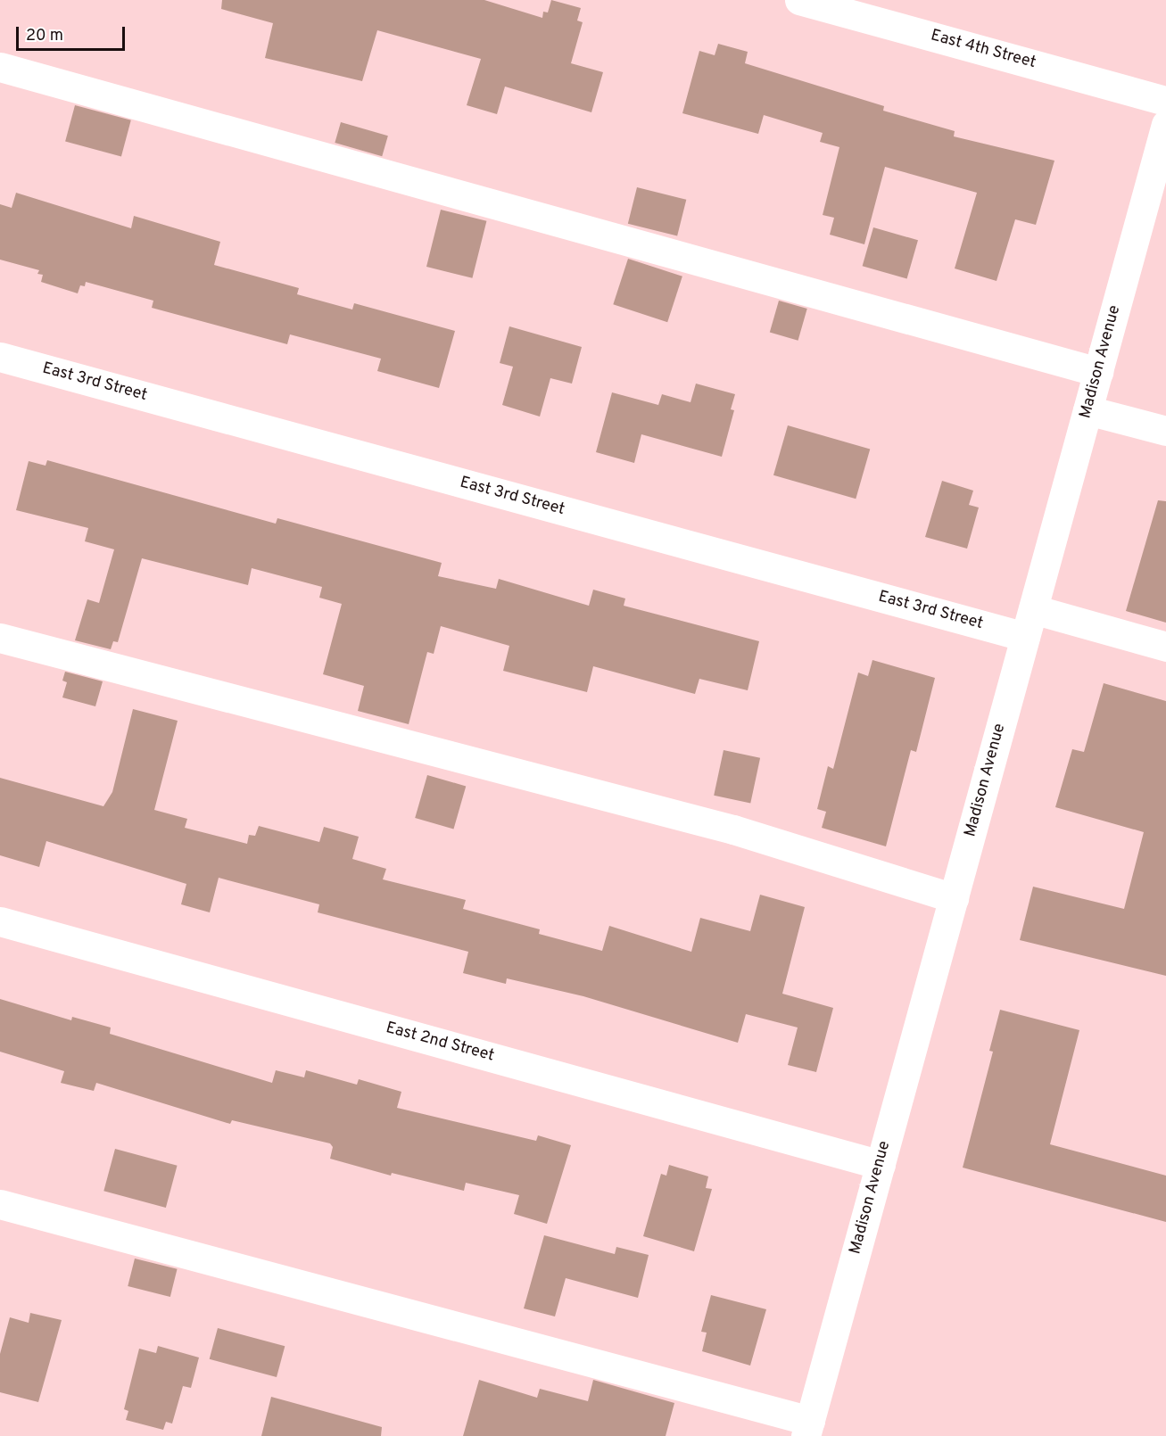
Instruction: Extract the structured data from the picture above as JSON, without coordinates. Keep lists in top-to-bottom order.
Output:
{
  "streets": {
    "street": [
      "East 4th Street",
      "Madison Avenue",
      "East 3rd Street",
      "East 2nd Street"
    ]
  },
  "crossings": [
    ["Madison Avenue", "East 3rd Street"],
    ["Madison Avenue", "East 2nd Street"]
  ],
  "scale_bar": "20 m"
}
